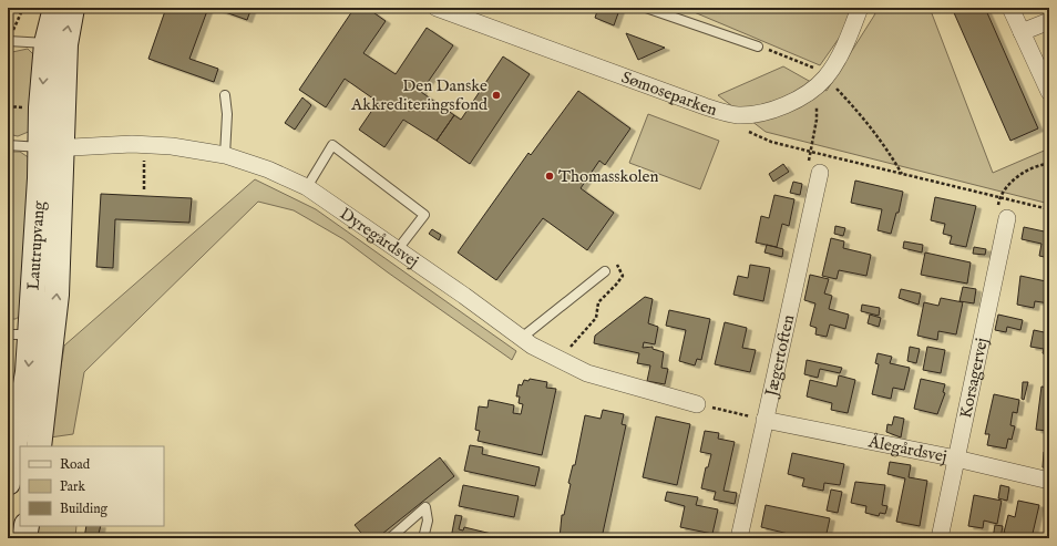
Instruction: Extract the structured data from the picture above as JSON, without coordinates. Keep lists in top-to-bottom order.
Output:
{
  "streets": {
    "street": [
      "Sømoseparken",
      "Dyregårdsvej",
      "Lautrupvang",
      "Jægertoften",
      "Korsagervej",
      "Ålegårdsvej"
    ]
  },
  "crossings": [
    ["Dyregårdsvej", "Lautrupvang"],
    ["Jægertoften", "Ålegårdsvej"],
    ["Korsagervej", "Ålegårdsvej"]
  ],
  "places": ["Den Danske Akkrediteringsfond", "Thomasskolen"],
  "legend": ["Road", "Park", "Building"]
}
